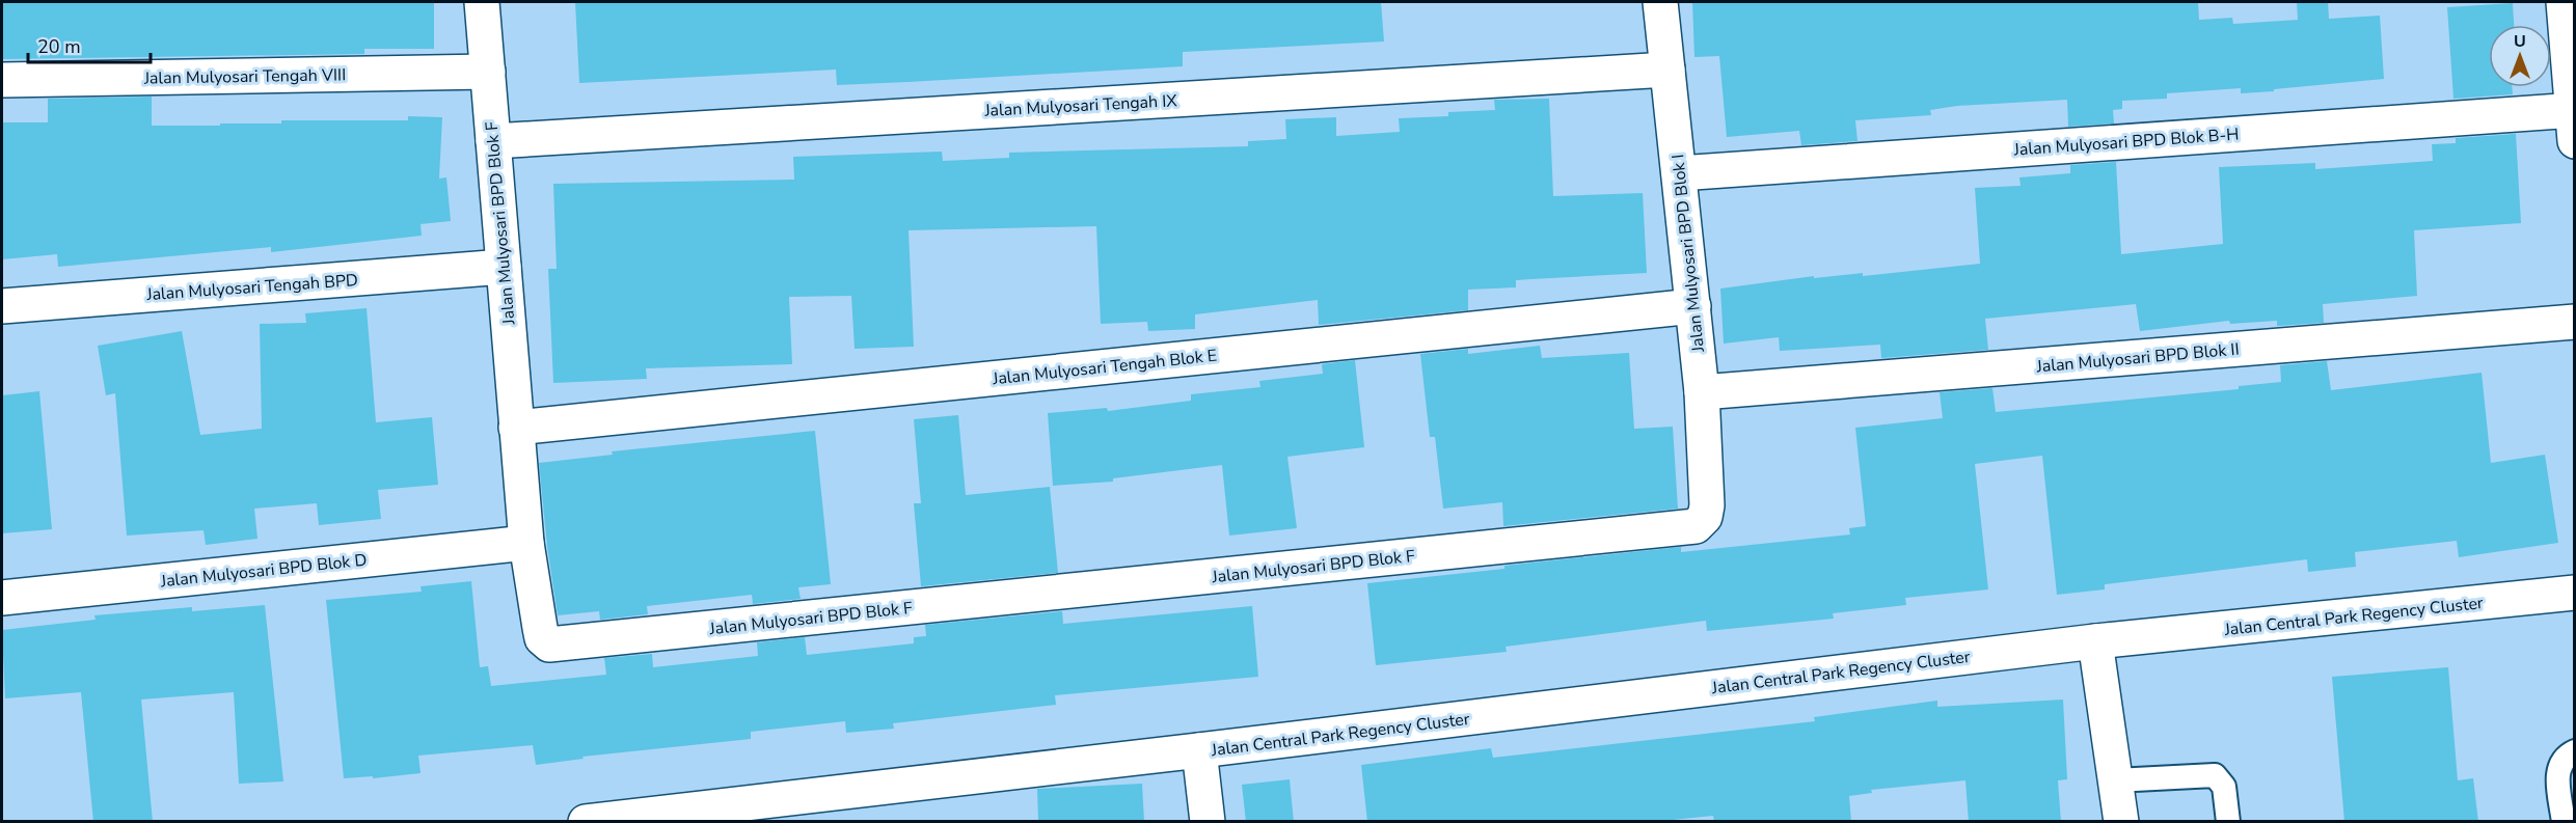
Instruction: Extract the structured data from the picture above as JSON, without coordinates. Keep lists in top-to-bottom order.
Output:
{
  "streets": {
    "street": [
      "Jalan Mulyosari Tengah VIII",
      "Jalan Mulyosari Tengah IX",
      "Jalan Mulyosari BPD Blok B-H",
      "Jalan Mulyosari BPD Blok F",
      "Jalan Mulyosari BPD Blok I",
      "Jalan Mulyosari Tengah BPD",
      "Jalan Mulyosari BPD Blok II",
      "Jalan Mulyosari Tengah Blok E",
      "Jalan Mulyosari BPD Blok D",
      "Jalan Central Park Regency Cluster"
    ]
  },
  "crossings": [
    ["Jalan Mulyosari Tengah VIII", "Jalan Mulyosari BPD Blok F"],
    ["Jalan Mulyosari Tengah IX", "Jalan Mulyosari BPD Blok F"],
    ["Jalan Mulyosari Tengah IX", "Jalan Mulyosari BPD Blok I"],
    ["Jalan Mulyosari BPD Blok B-H", "Jalan Mulyosari BPD Blok I"],
    ["Jalan Mulyosari BPD Blok F", "Jalan Mulyosari BPD Blok I"],
    ["Jalan Mulyosari BPD Blok F", "Jalan Mulyosari Tengah BPD"],
    ["Jalan Mulyosari BPD Blok F", "Jalan Mulyosari Tengah Blok E"],
    ["Jalan Mulyosari BPD Blok F", "Jalan Mulyosari BPD Blok D"],
    ["Jalan Mulyosari BPD Blok I", "Jalan Mulyosari BPD Blok II"],
    ["Jalan Mulyosari BPD Blok I", "Jalan Mulyosari Tengah Blok E"]
  ],
  "scale_bar": "20 m",
  "north": "top"
}
